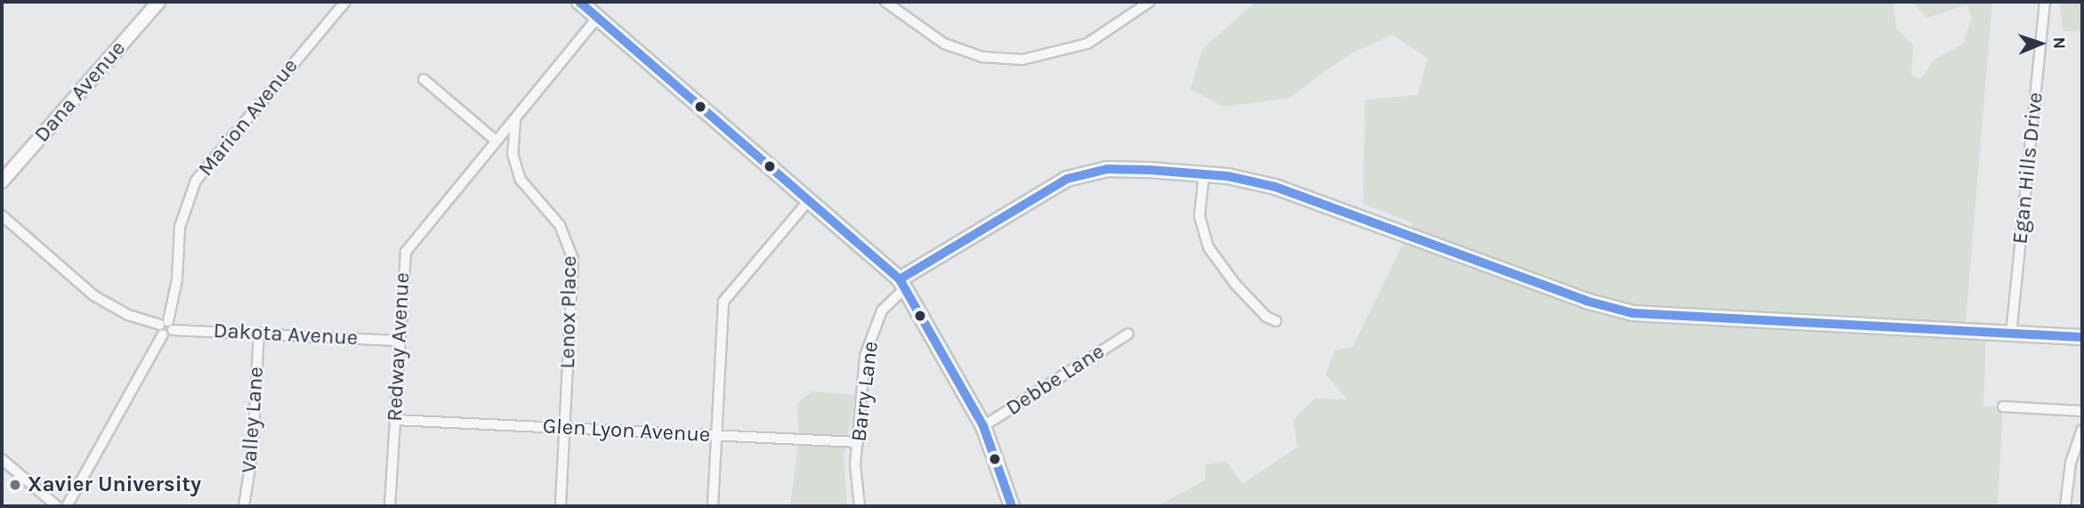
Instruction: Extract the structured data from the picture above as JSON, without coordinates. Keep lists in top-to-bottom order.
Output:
{
  "streets": {
    "street": [
      "Dana Avenue",
      "Marion Avenue",
      "Egan Hills Drive",
      "Lenox Place",
      "Dakota Avenue",
      "Redway Avenue",
      "Debbe Lane",
      "Barry Lane",
      "Valley Lane",
      "Glen Lyon Avenue"
    ]
  },
  "crossings": [
    ["Marion Avenue", "Dakota Avenue"],
    ["Lenox Place", "Redway Avenue"],
    ["Lenox Place", "Glen Lyon Avenue"],
    ["Dakota Avenue", "Redway Avenue"],
    ["Dakota Avenue", "Valley Lane"],
    ["Redway Avenue", "Glen Lyon Avenue"],
    ["Barry Lane", "Glen Lyon Avenue"]
  ],
  "places": ["Xavier University"],
  "north": "right"
}
